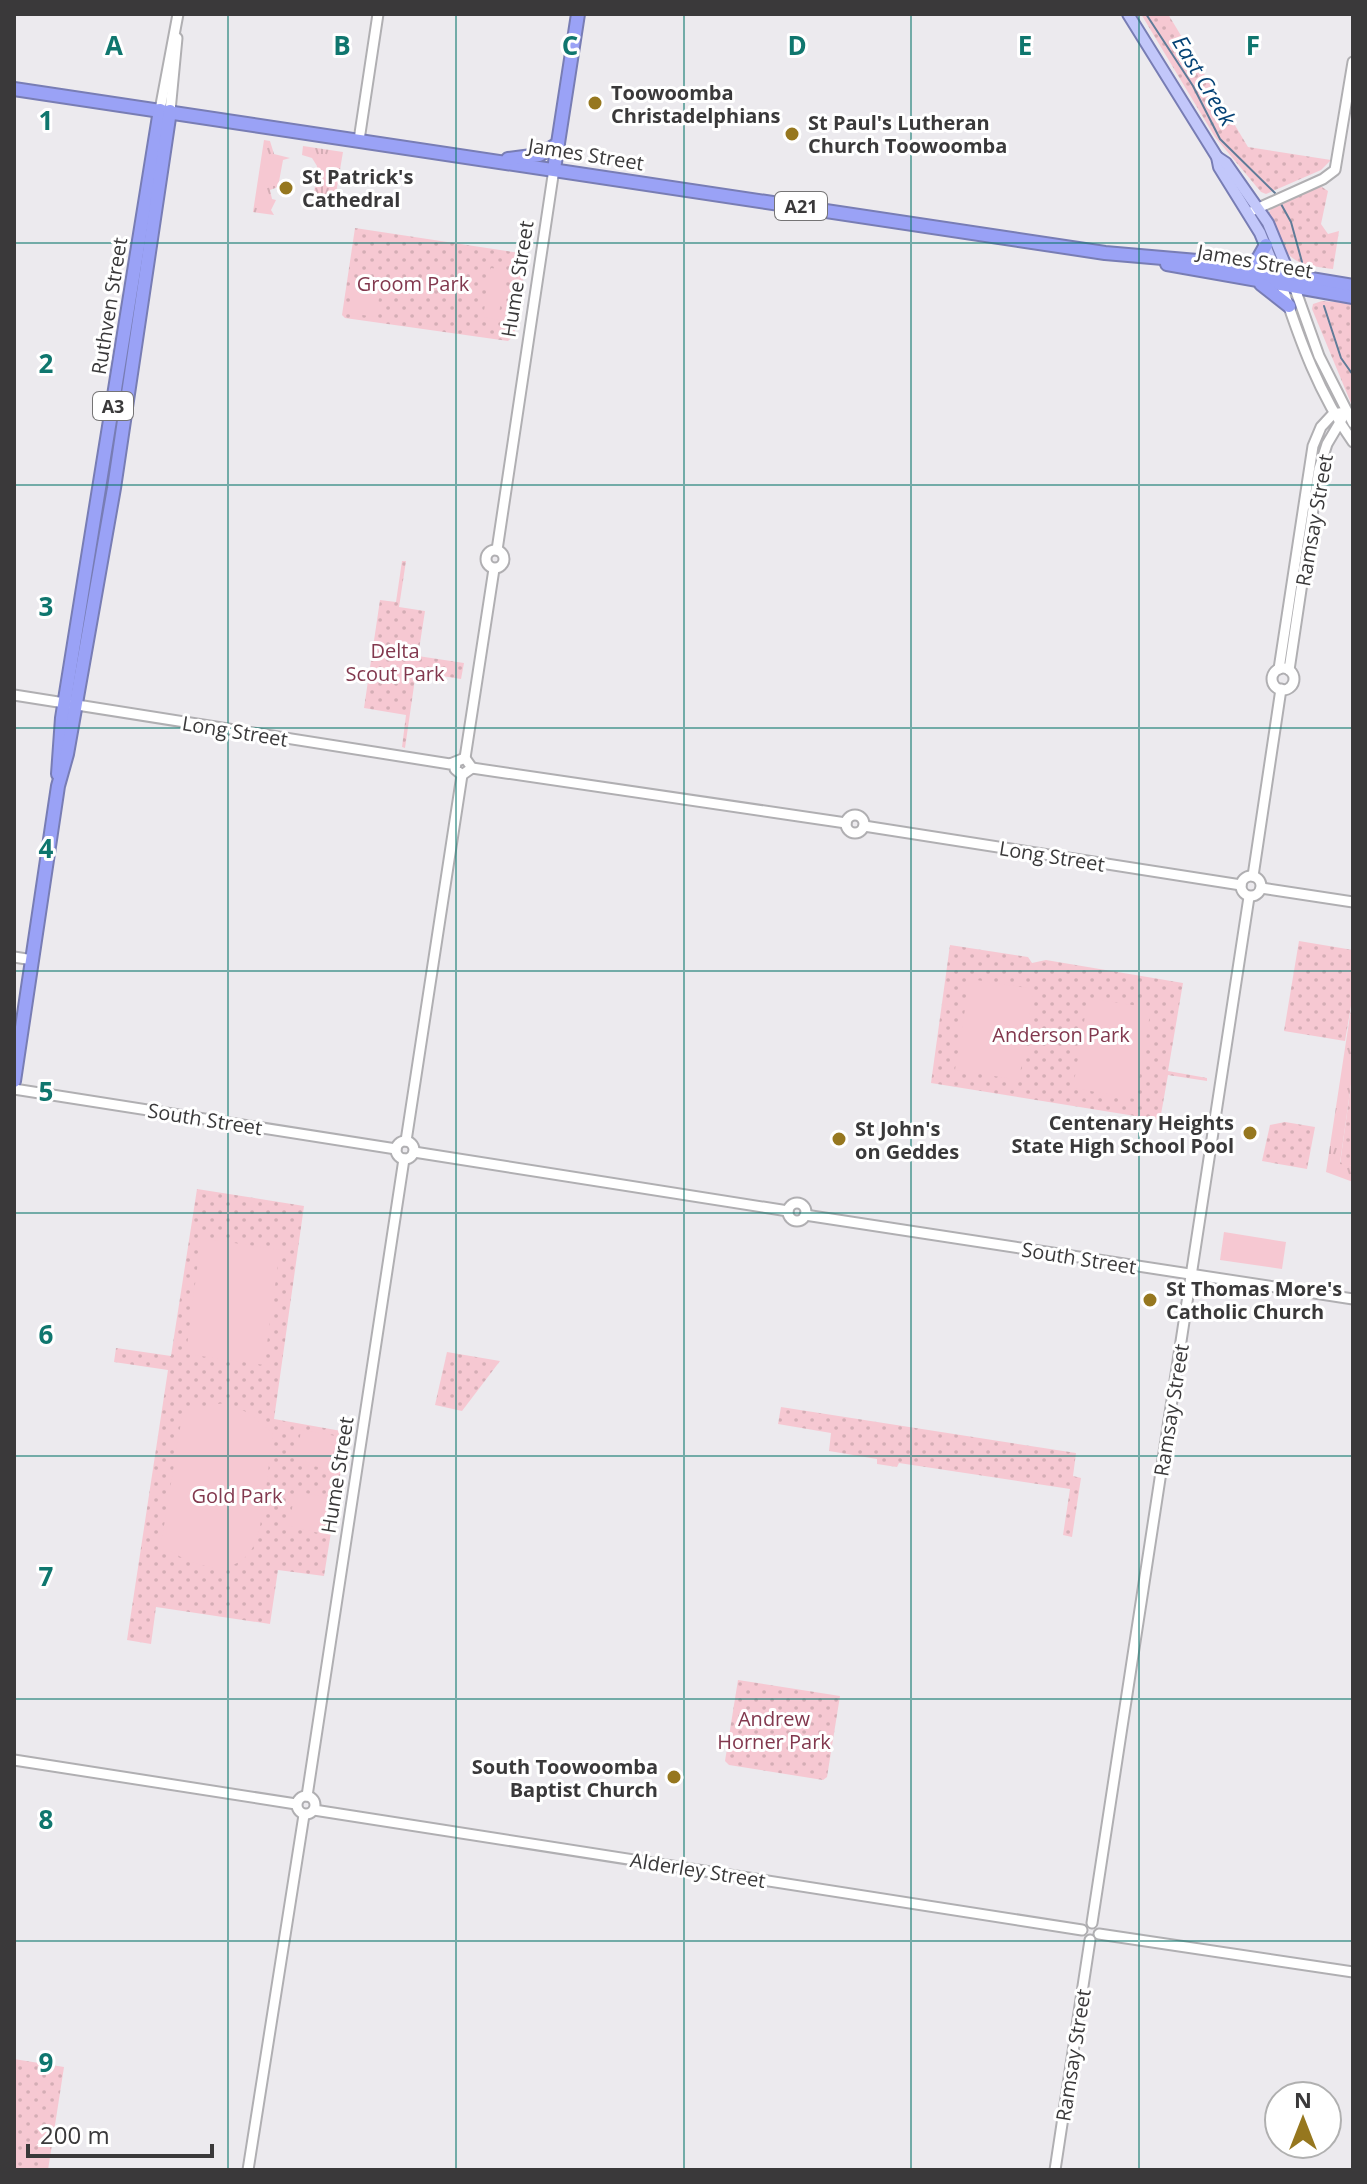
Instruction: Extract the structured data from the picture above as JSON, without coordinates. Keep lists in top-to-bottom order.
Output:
{
  "streets": {
    "highway": [
      "James Street",
      "A21",
      "Hume Street",
      "Ruthven Street",
      "A3"
    ],
    "street": [
      "Ramsay Street",
      "Long Street",
      "South Street",
      "Alderley Street"
    ]
  },
  "crossings": [
    ["James Street", "Hume Street"],
    ["James Street", "Ruthven Street"],
    ["Hume Street", "Long Street"],
    ["Hume Street", "South Street"],
    ["Ruthven Street", "Long Street"],
    ["Ramsay Street", "Long Street"],
    ["Ramsay Street", "South Street"]
  ],
  "water": ["East Creek"],
  "parks": [
    "Groom Park",
    "Delta Scout Park",
    "Anderson Park",
    "Gold Park",
    "Andrew Horner Park"
  ],
  "places": [
    "Toowoomba Christadelphians",
    "St Paul's Lutheran Church Toowoomba",
    "St Patrick's Cathedral",
    "Centenary Heights State High School Pool",
    "St John's on Geddes",
    "St Thomas More's Catholic Church",
    "South Toowoomba Baptist Church"
  ],
  "scale_bar": "200 m",
  "north": "top",
  "grid": {
    "columns": [
      "A",
      "B",
      "C",
      "D",
      "E",
      "F"
    ],
    "rows": [
      "1",
      "2",
      "3",
      "4",
      "5",
      "6",
      "7",
      "8",
      "9"
    ]
  }
}
